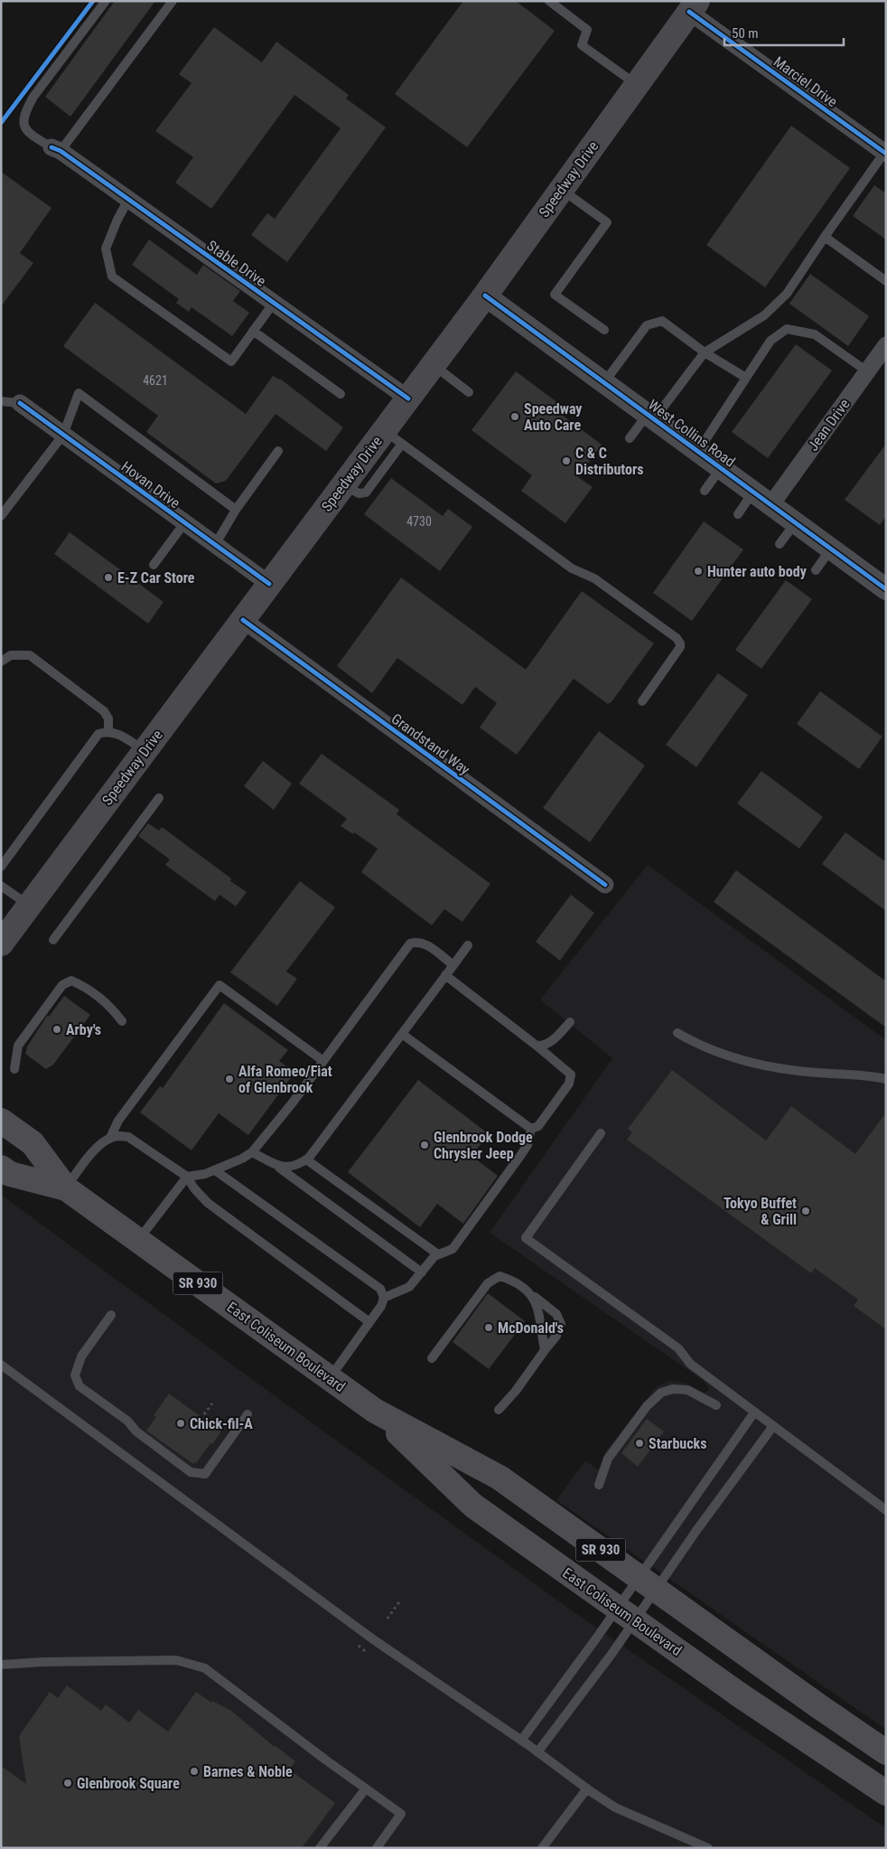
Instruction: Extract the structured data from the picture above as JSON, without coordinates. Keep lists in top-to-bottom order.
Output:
{
  "streets": {
    "highway": ["SR 930", "East Coliseum Boulevard"],
    "main road": ["Speedway Drive"],
    "street": [
      "Marciel Drive",
      "Stable Drive",
      "Jean Drive",
      "West Collins Road",
      "Hovan Drive",
      "Grandstand Way"
    ]
  },
  "crossings": [
    ["Marciel Drive", "Speedway Drive"],
    ["Speedway Drive", "Stable Drive"],
    ["Speedway Drive", "West Collins Road"],
    ["Speedway Drive", "Hovan Drive"],
    ["Speedway Drive", "Grandstand Way"],
    ["Jean Drive", "West Collins Road"]
  ],
  "places": [
    "Speedway Auto Care",
    "C & C Distributors",
    "Hunter auto body",
    "E-Z Car Store",
    "Arby's",
    "Alfa Romeo/Fiat of Glenbrook",
    "Glenbrook Dodge Chrysler Jeep",
    "Tokyo Buffet & Grill",
    "McDonald's",
    "Chick-fil-A",
    "Starbucks",
    "Barnes & Noble",
    "Glenbrook Square"
  ],
  "house_numbers": ["4621", "4730"],
  "scale_bar": "50 m"
}
